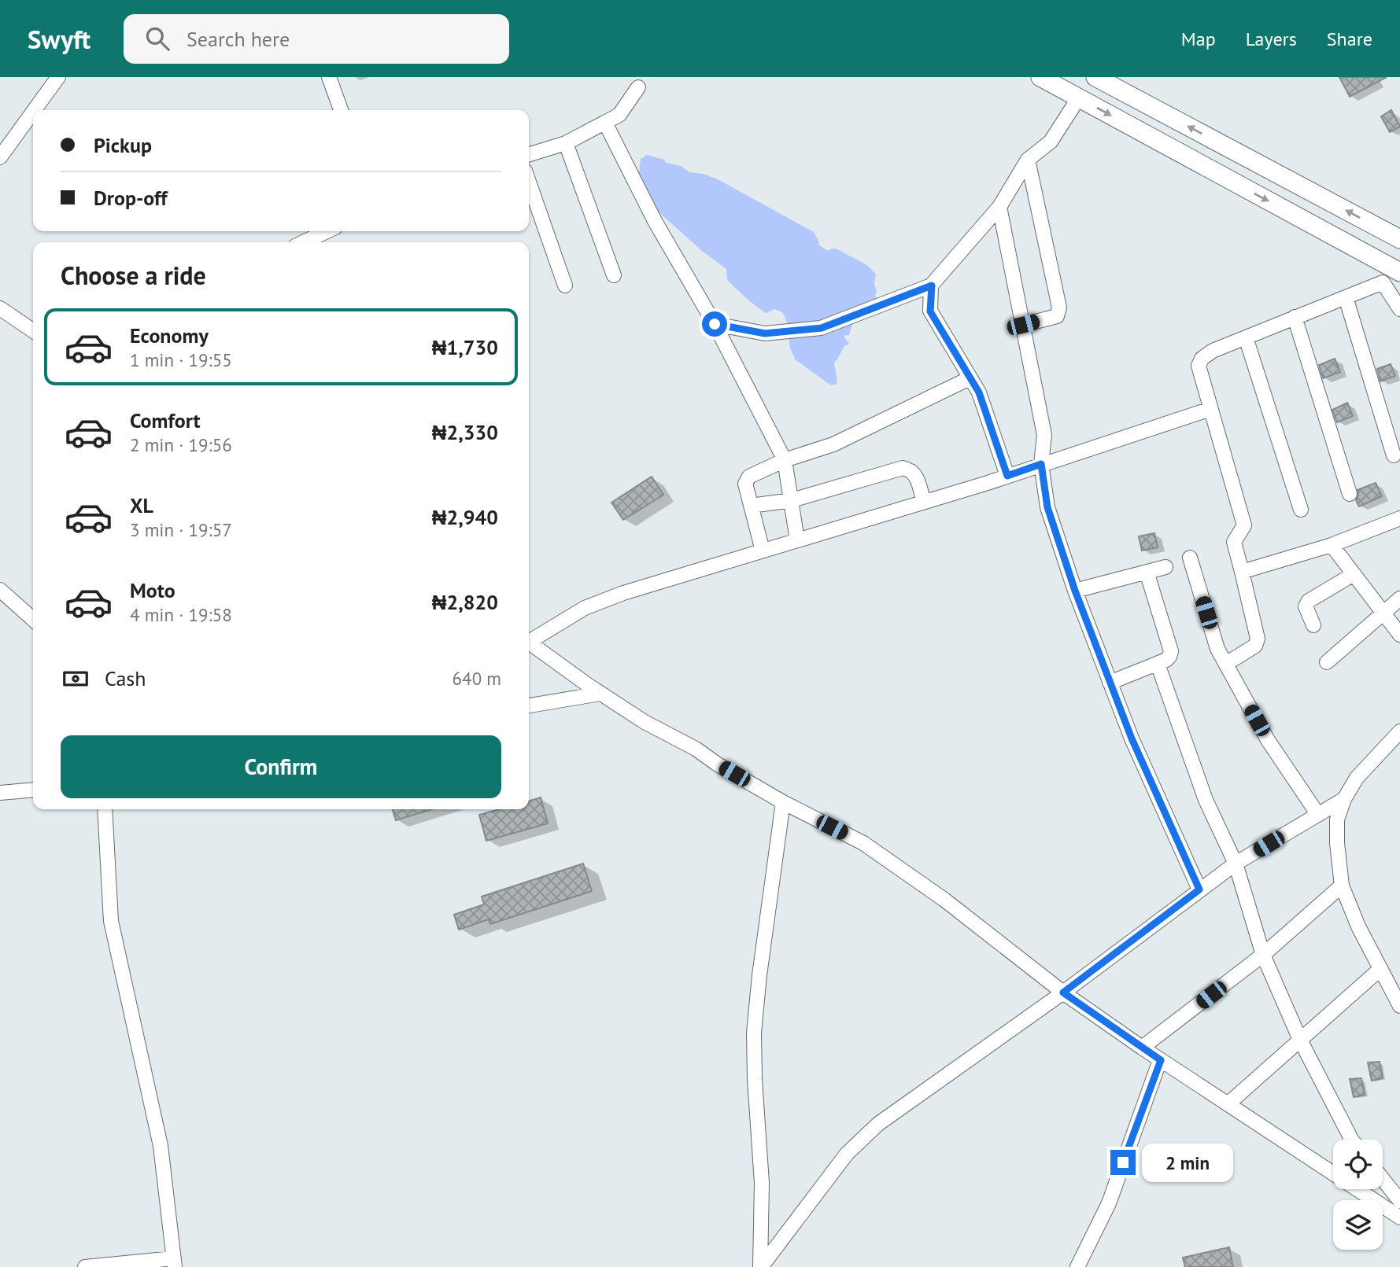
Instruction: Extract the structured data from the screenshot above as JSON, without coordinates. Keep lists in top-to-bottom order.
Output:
{
  "page": {
    "header": "Swyft",
    "search": "Search here",
    "nav": ["Map", "Layers", "Share"],
    "banner": ["Pickup", "Drop-off"],
    "heading": "Choose a ride",
    "list": [
      {
        "name": "Economy",
        "note": "1 min · 19:55",
        "value": "₦1,730"
      },
      {
        "name": "Comfort",
        "note": "2 min · 19:56",
        "value": "₦2,330"
      },
      {
        "name": "XL",
        "note": "3 min · 19:57",
        "value": "₦2,940"
      },
      {
        "name": "Moto",
        "note": "4 min · 19:58",
        "value": "₦2,820"
      }
    ],
    "pay": ["Cash", "640 m"],
    "buttons": "Confirm",
    "bubble": "2 min"
  }
}
